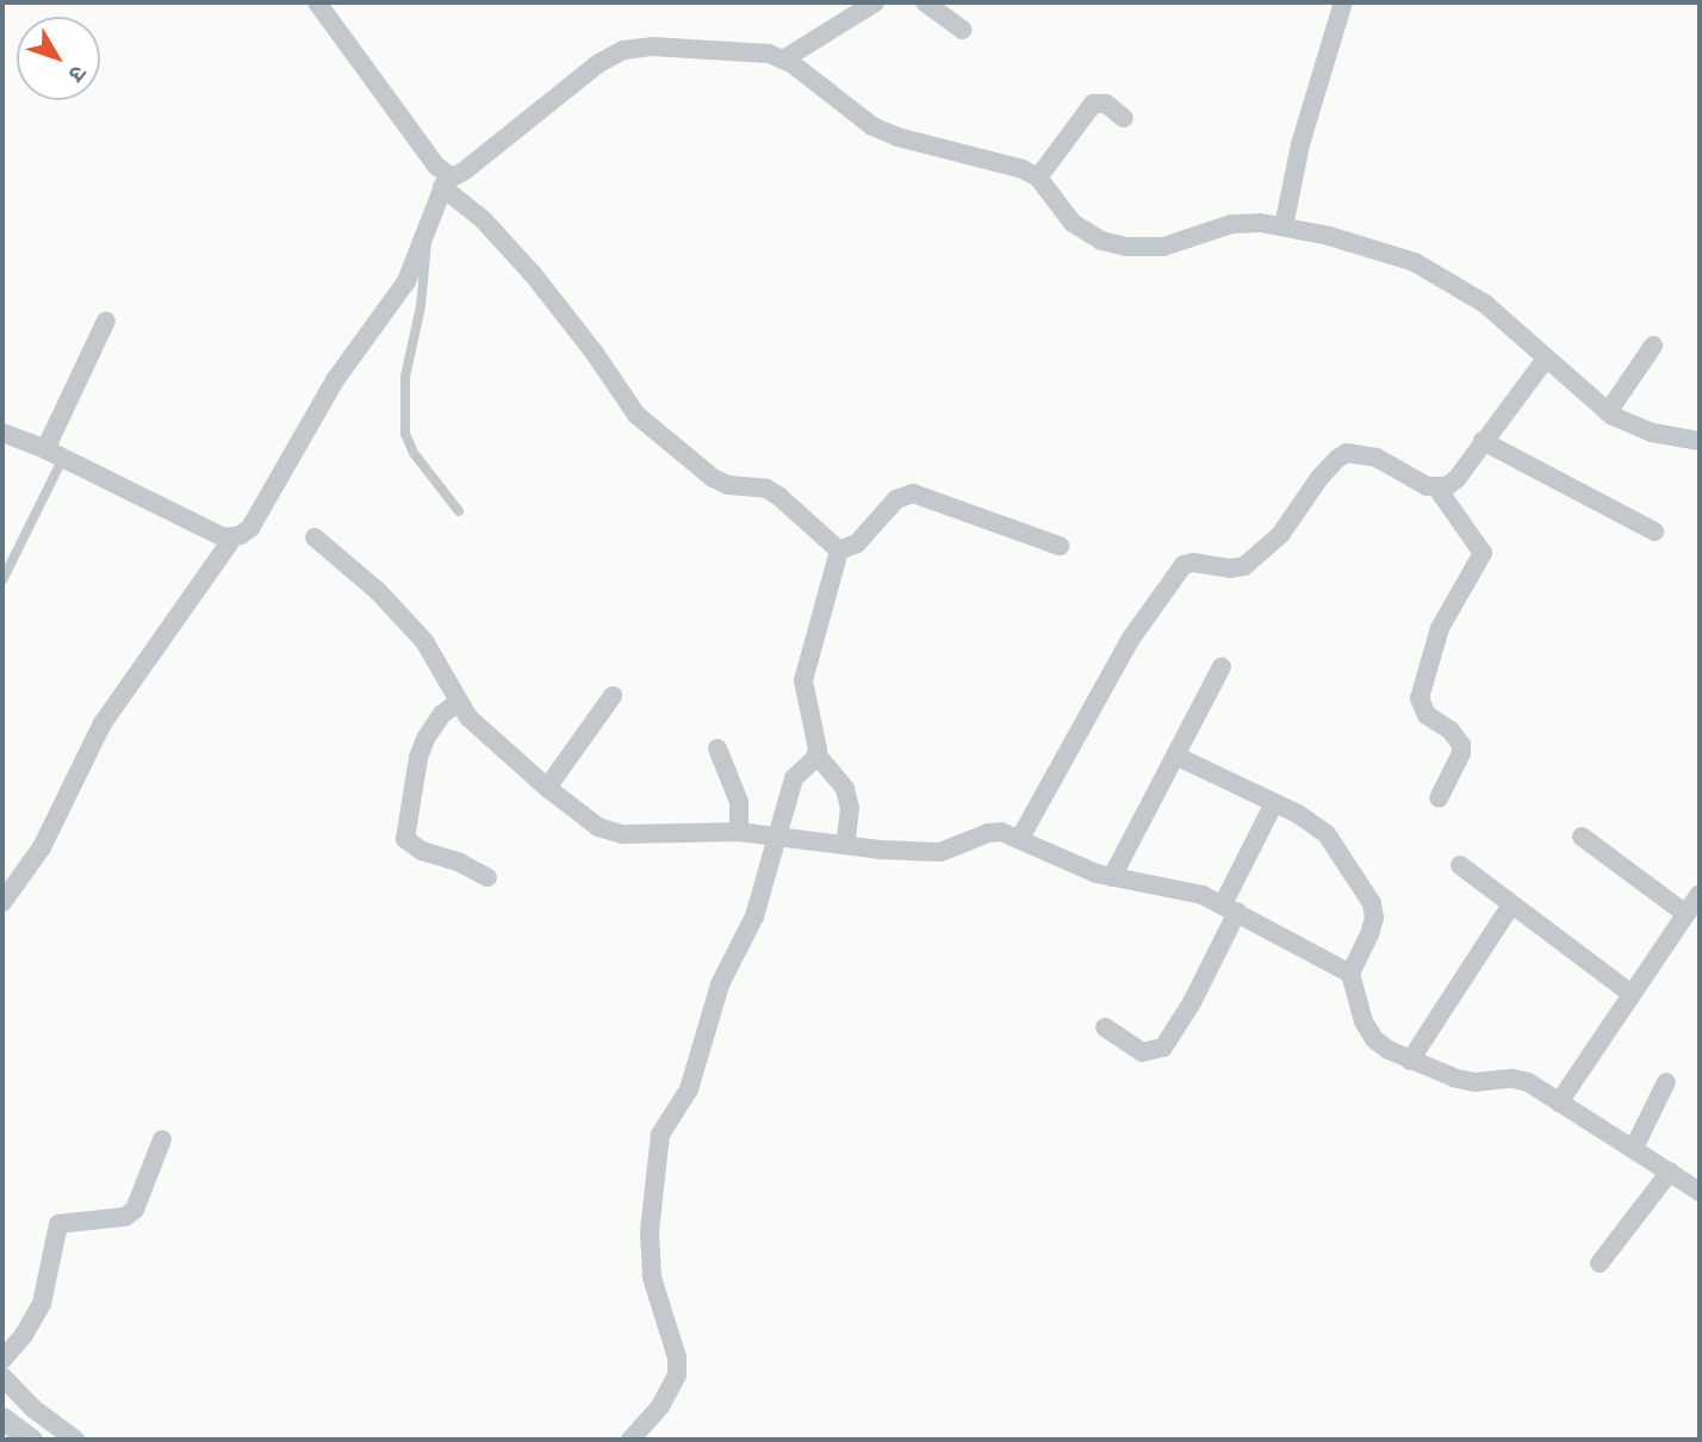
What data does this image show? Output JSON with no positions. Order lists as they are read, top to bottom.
{
  "north": "bottom right"
}
